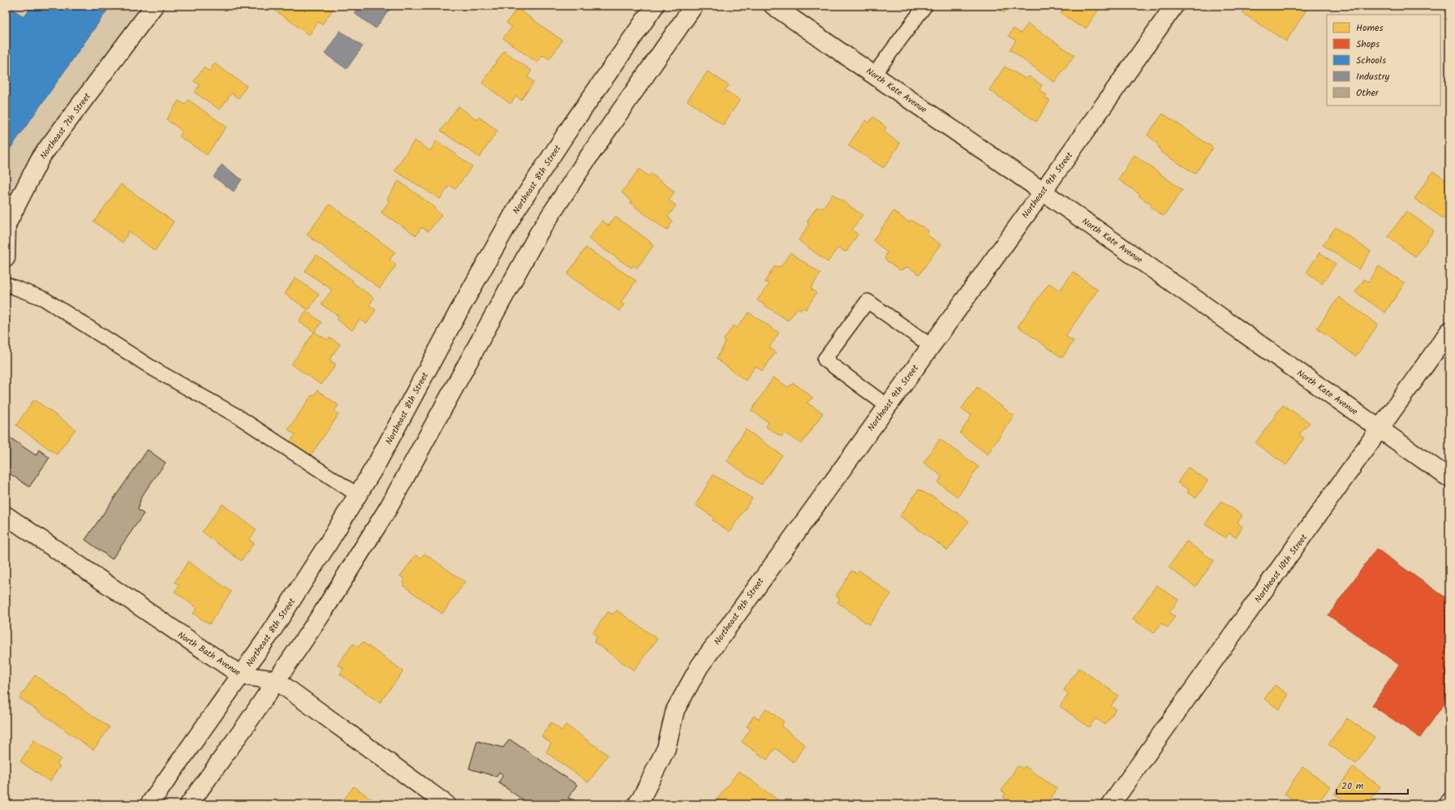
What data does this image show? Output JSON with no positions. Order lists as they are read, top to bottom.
{
  "streets": {
    "street": [
      "North Kate Avenue",
      "Northeast 7th Street",
      "Northeast 8th Street",
      "Northeast 9th Street",
      "Northeast 10th Street",
      "North Bath Avenue"
    ]
  },
  "crossings": [
    ["North Kate Avenue", "Northeast 9th Street"],
    ["North Kate Avenue", "Northeast 10th Street"],
    ["Northeast 8th Street", "North Bath Avenue"]
  ],
  "legend": [
    "Homes",
    "Shops",
    "Schools",
    "Industry",
    "Other"
  ],
  "scale_bar": "20 m"
}
